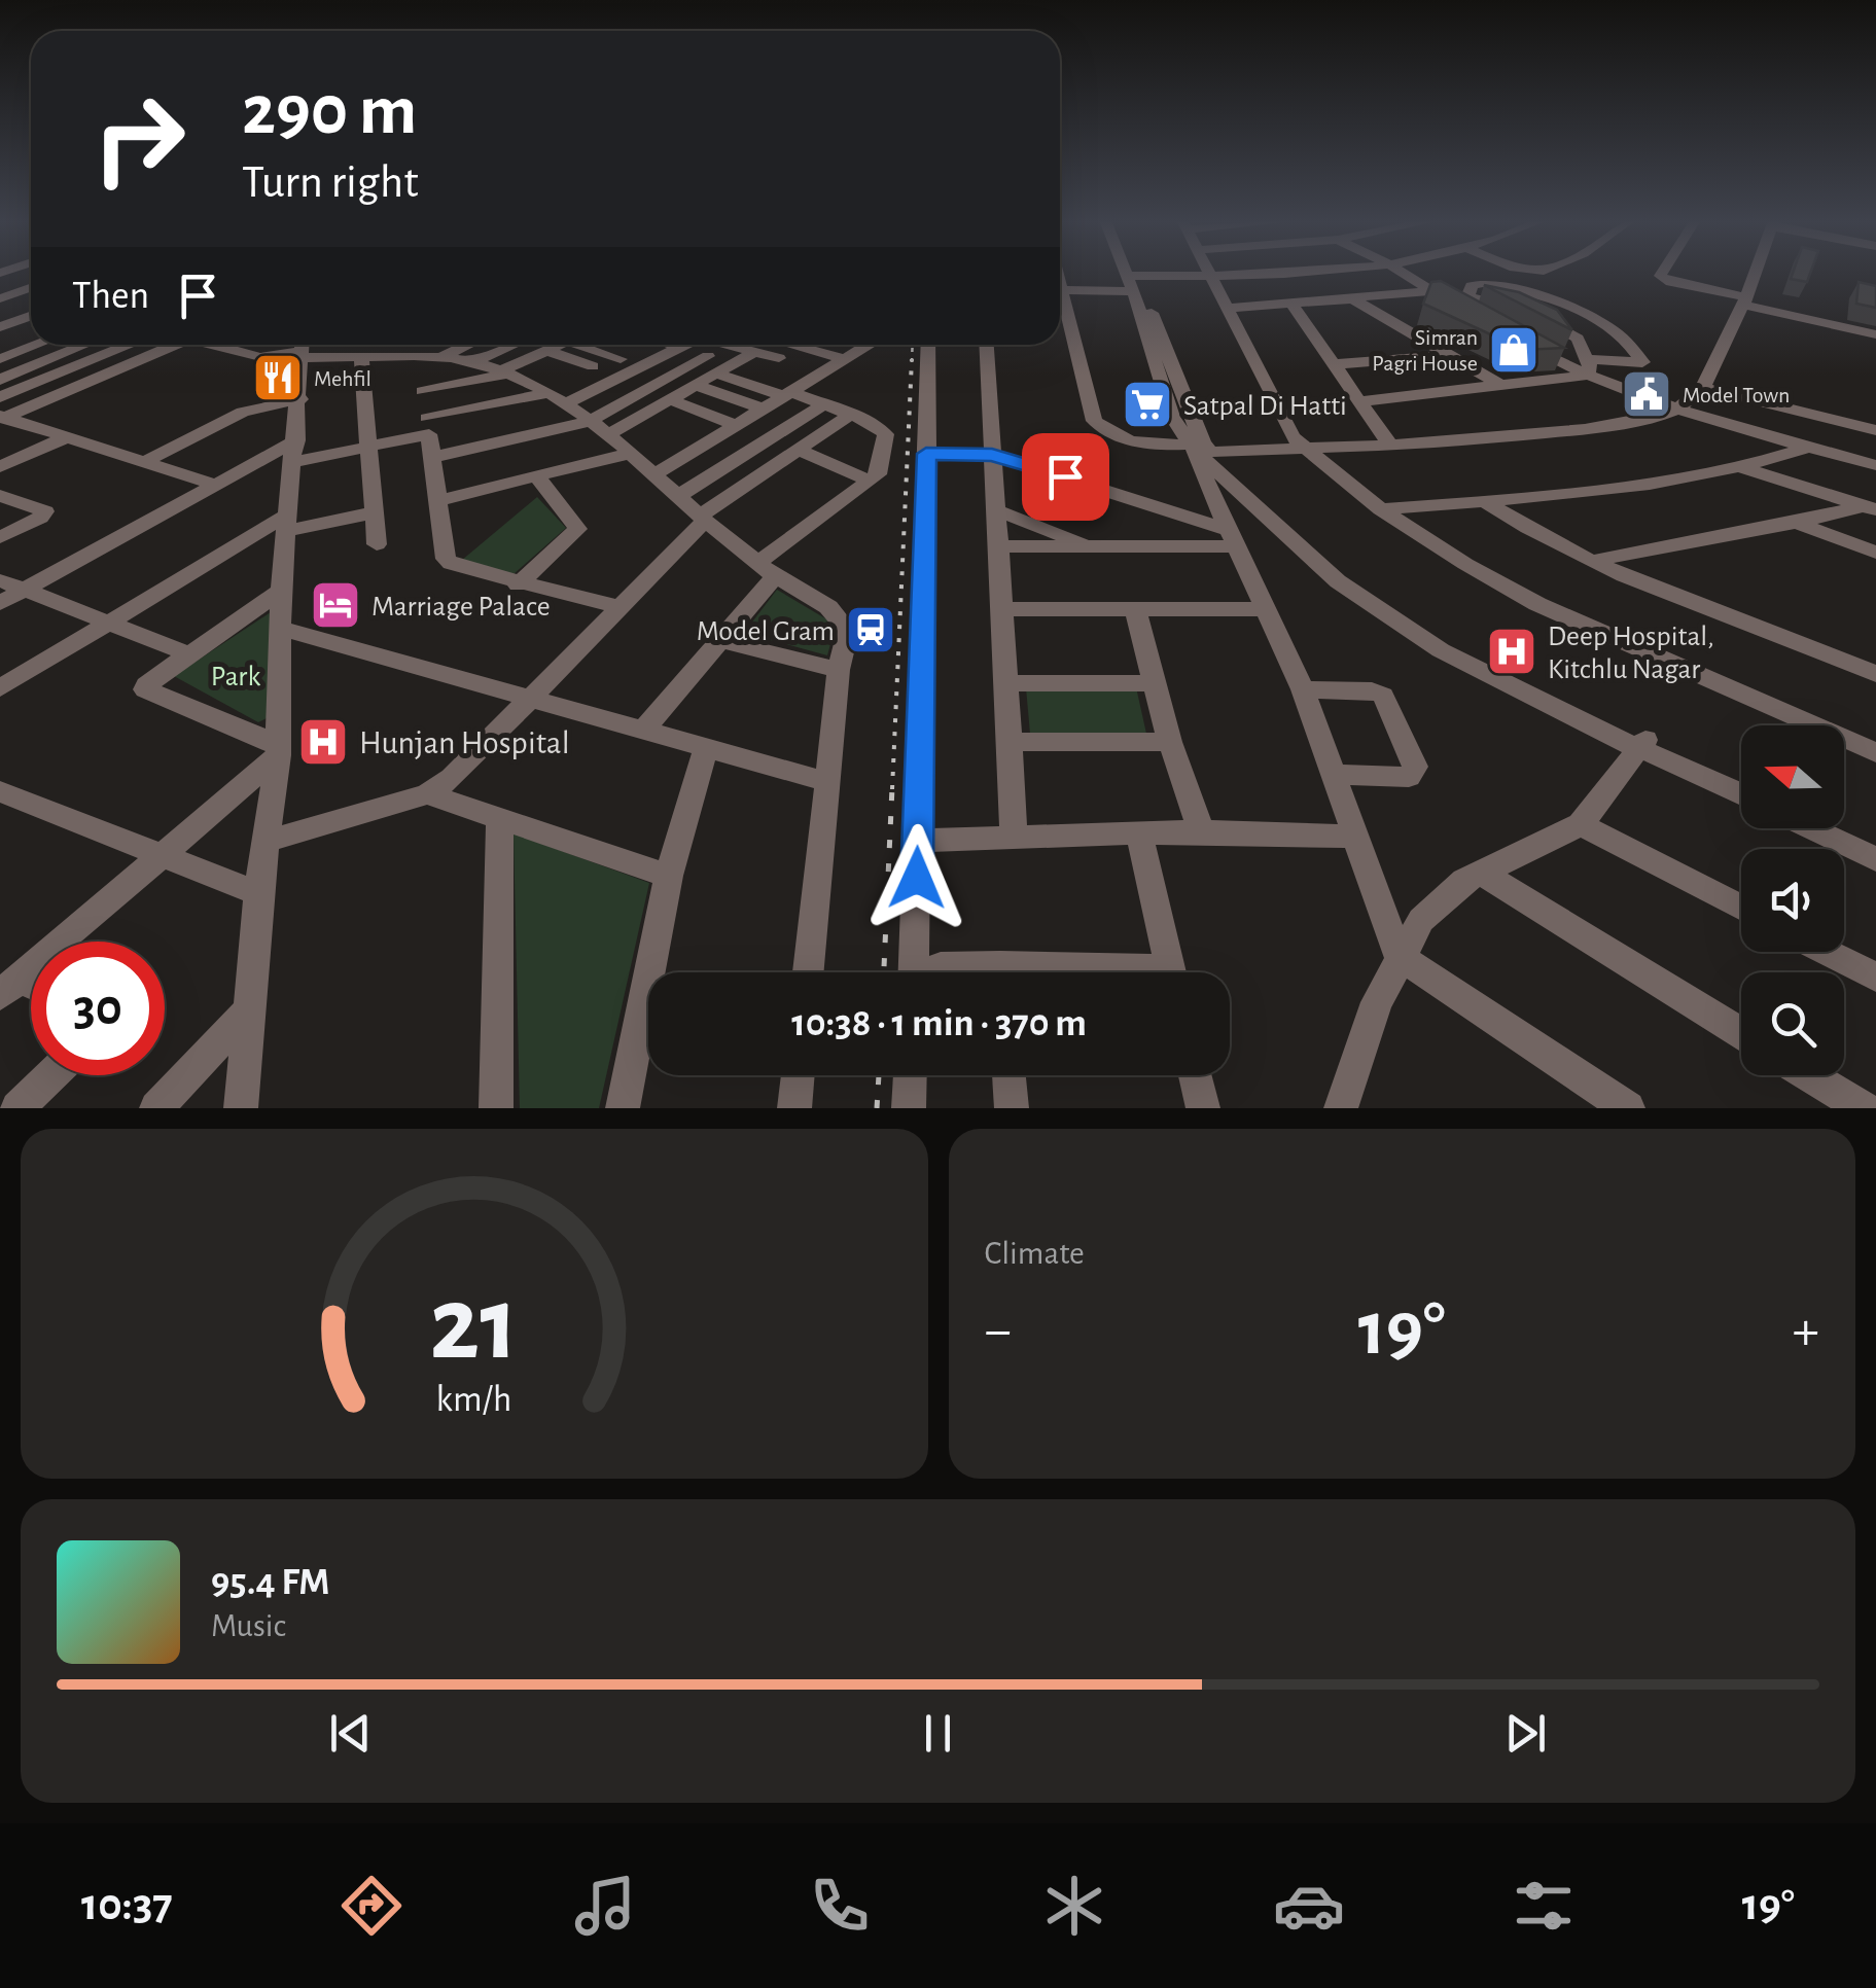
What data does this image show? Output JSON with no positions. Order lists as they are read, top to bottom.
{
  "parks": ["Park"],
  "places": {
    "shop": ["Simran Pagri House"],
    "restaurant": ["Mehfil"],
    "public building": ["Model Town"],
    "supermarket": ["Satpal Di Hatti"],
    "hotel": ["Marriage Palace"],
    "station": ["Model Gram"],
    "hospital": ["Deep Hospital, Kitchlu Nagar", "Hunjan Hospital"]
  },
  "north": "left",
  "page": {
    "turn": ["290 m", "Turn right"],
    "then": "Then",
    "limit": "30",
    "trip": "10:38 · 1 min · 370 m",
    "tile": "Climate",
    "heat": ["−", "19°", "+"],
    "song": ["95.4 FM", "Music"],
    "tabs": ["10:37", "19°"],
    "gauge": ["21", "km/h"]
  }
}
